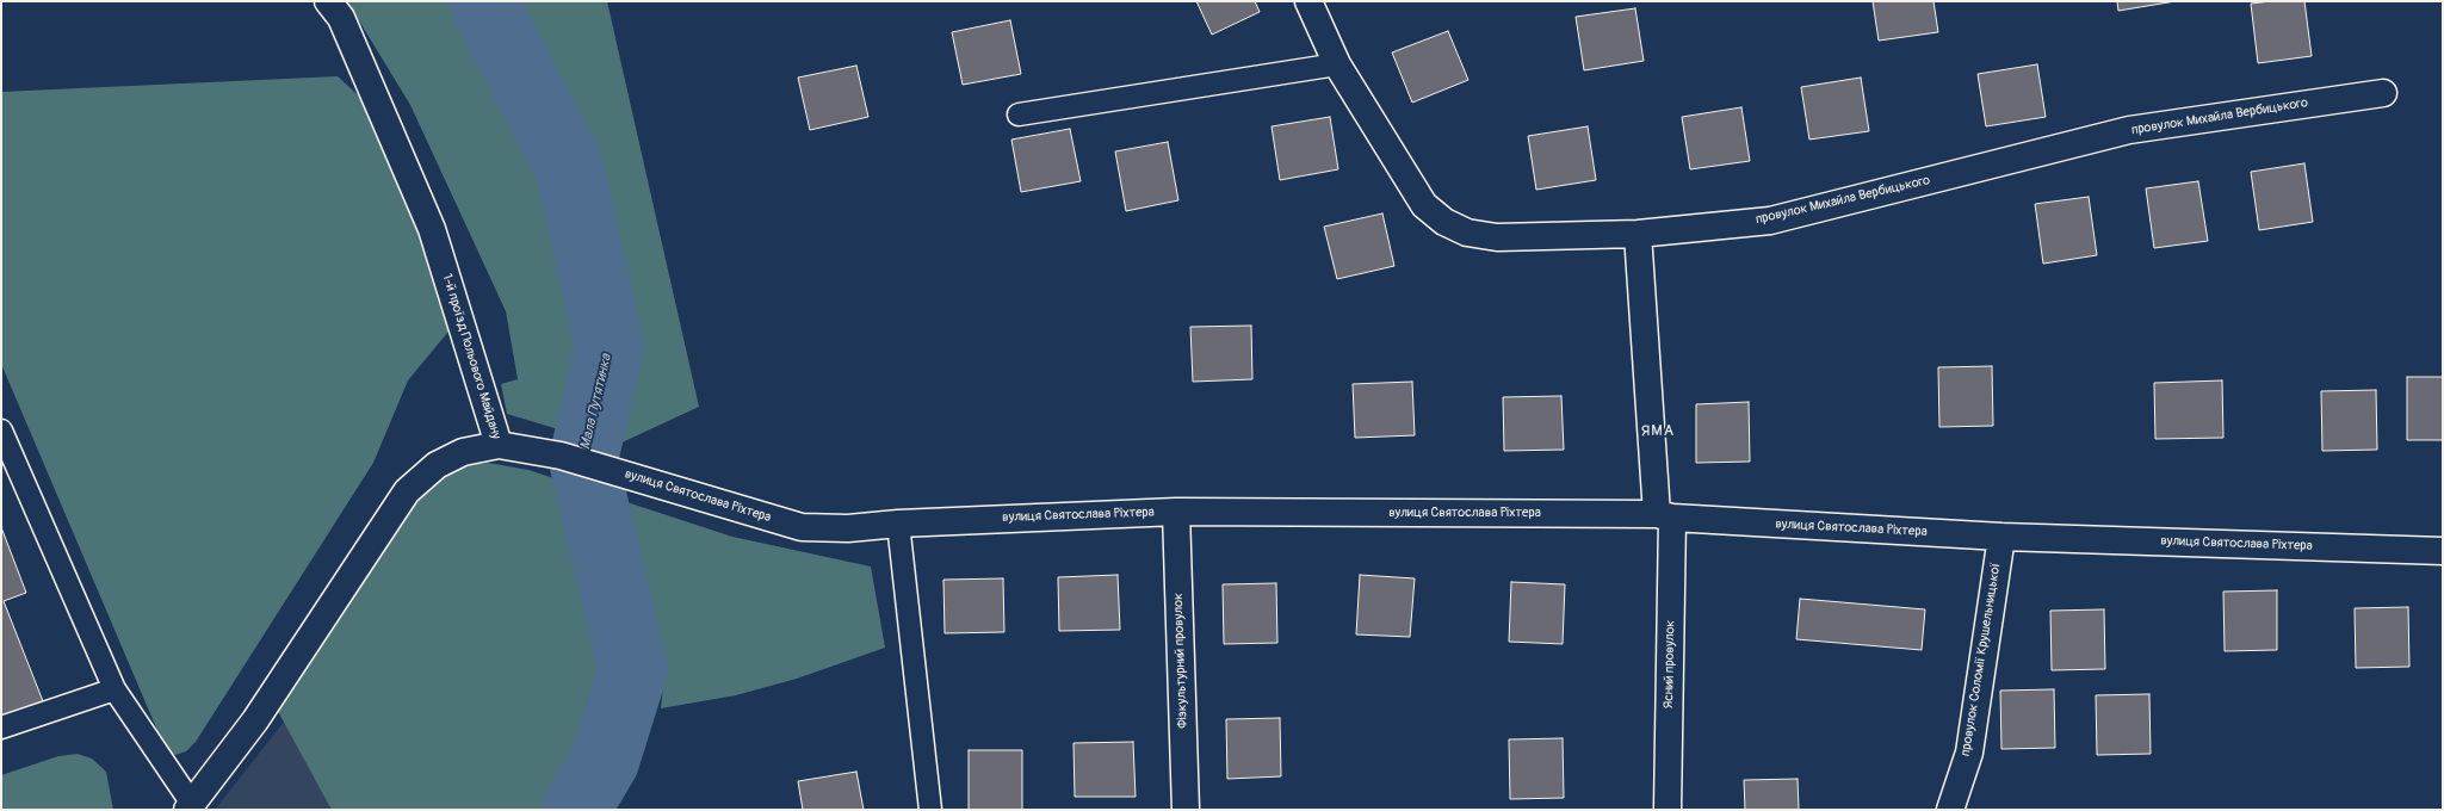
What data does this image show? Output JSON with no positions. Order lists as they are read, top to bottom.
{
  "streets": {
    "street": [
      "провулок Михайла Вербицького",
      "1-й проїзд Польового Майдану",
      "вулиця Святослава Ріхтера",
      "провулок Соломії Крушельницької",
      "Фізкультурний провулок",
      "Ясний провулок"
    ]
  },
  "crossings": [
    ["провулок Михайла Вербицького", "Ясний провулок"],
    ["1-й проїзд Польового Майдану", "вулиця Святослава Ріхтера"],
    ["вулиця Святослава Ріхтера", "провулок Соломії Крушельницької"],
    ["вулиця Святослава Ріхтера", "Фізкультурний провулок"],
    ["вулиця Святослава Ріхтера", "Ясний провулок"]
  ],
  "districts": ["ЯМА"],
  "water": ["Мала Путятинка"]
}
